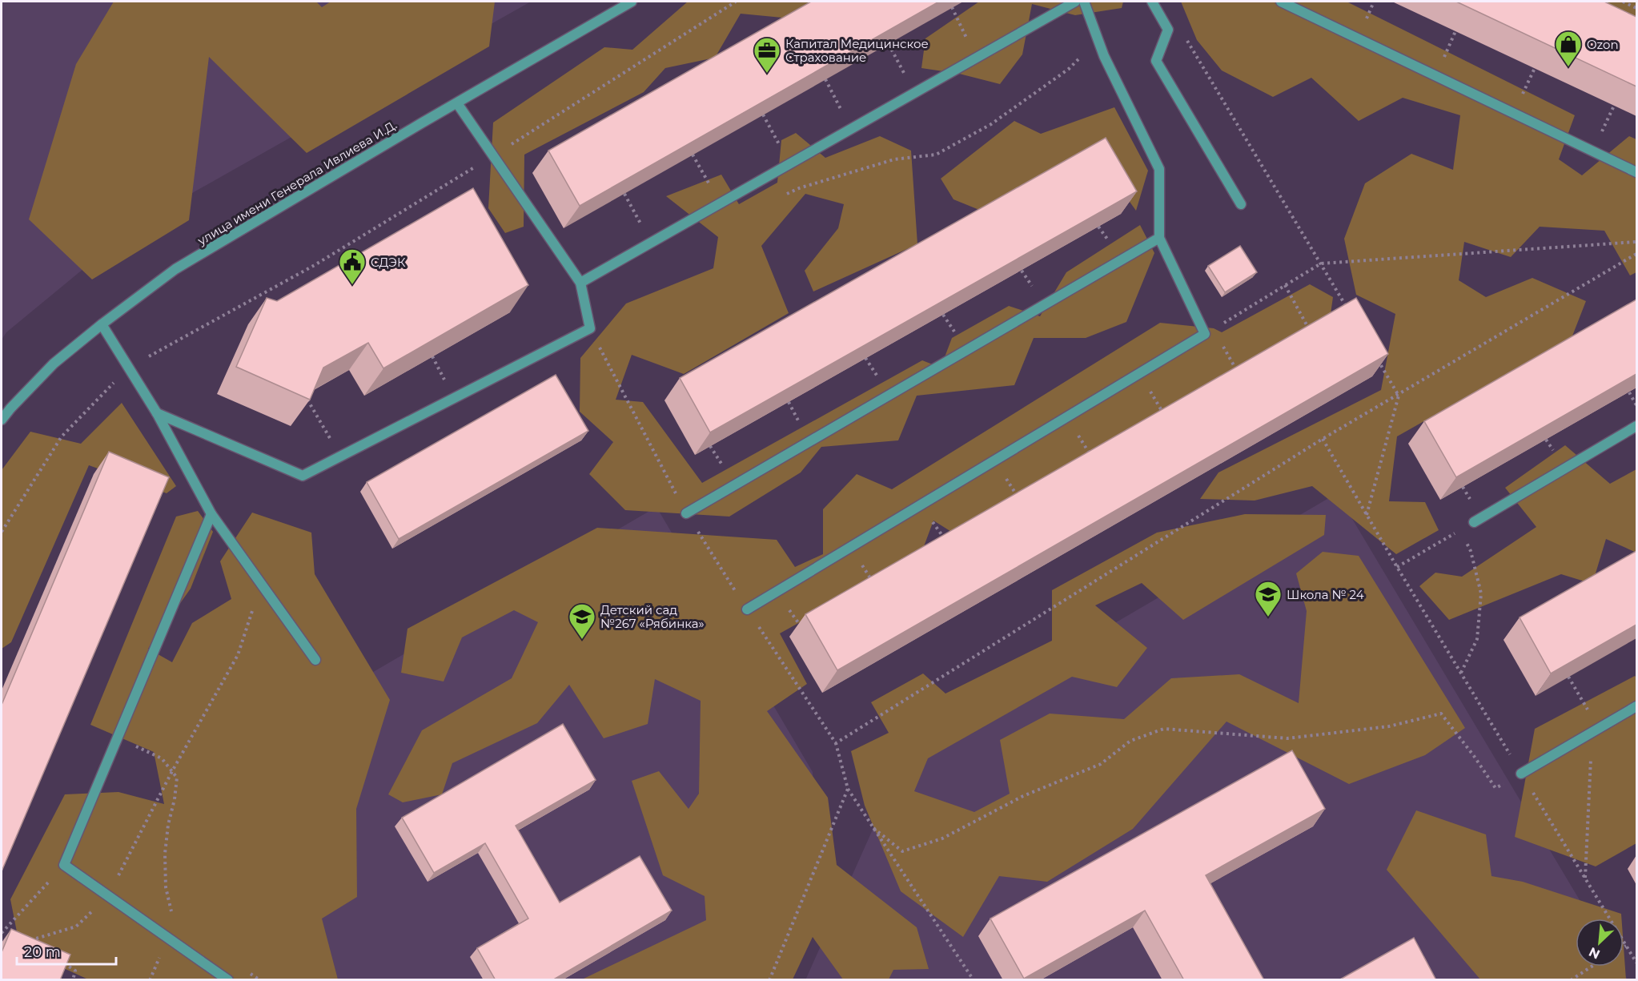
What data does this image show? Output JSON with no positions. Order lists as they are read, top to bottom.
{
  "streets": {
    "street": ["улица имени Генерала Ивлиева И.Д."]
  },
  "places": {
    "shop": ["Ozon"],
    "office": ["Капитал Медицинское Страхование"],
    "public building": ["СДЭК"],
    "school or university": ["Школа № 24", "Детский сад №267 «Рябинка»"]
  },
  "scale_bar": "20 m",
  "north": "bottom left"
}
